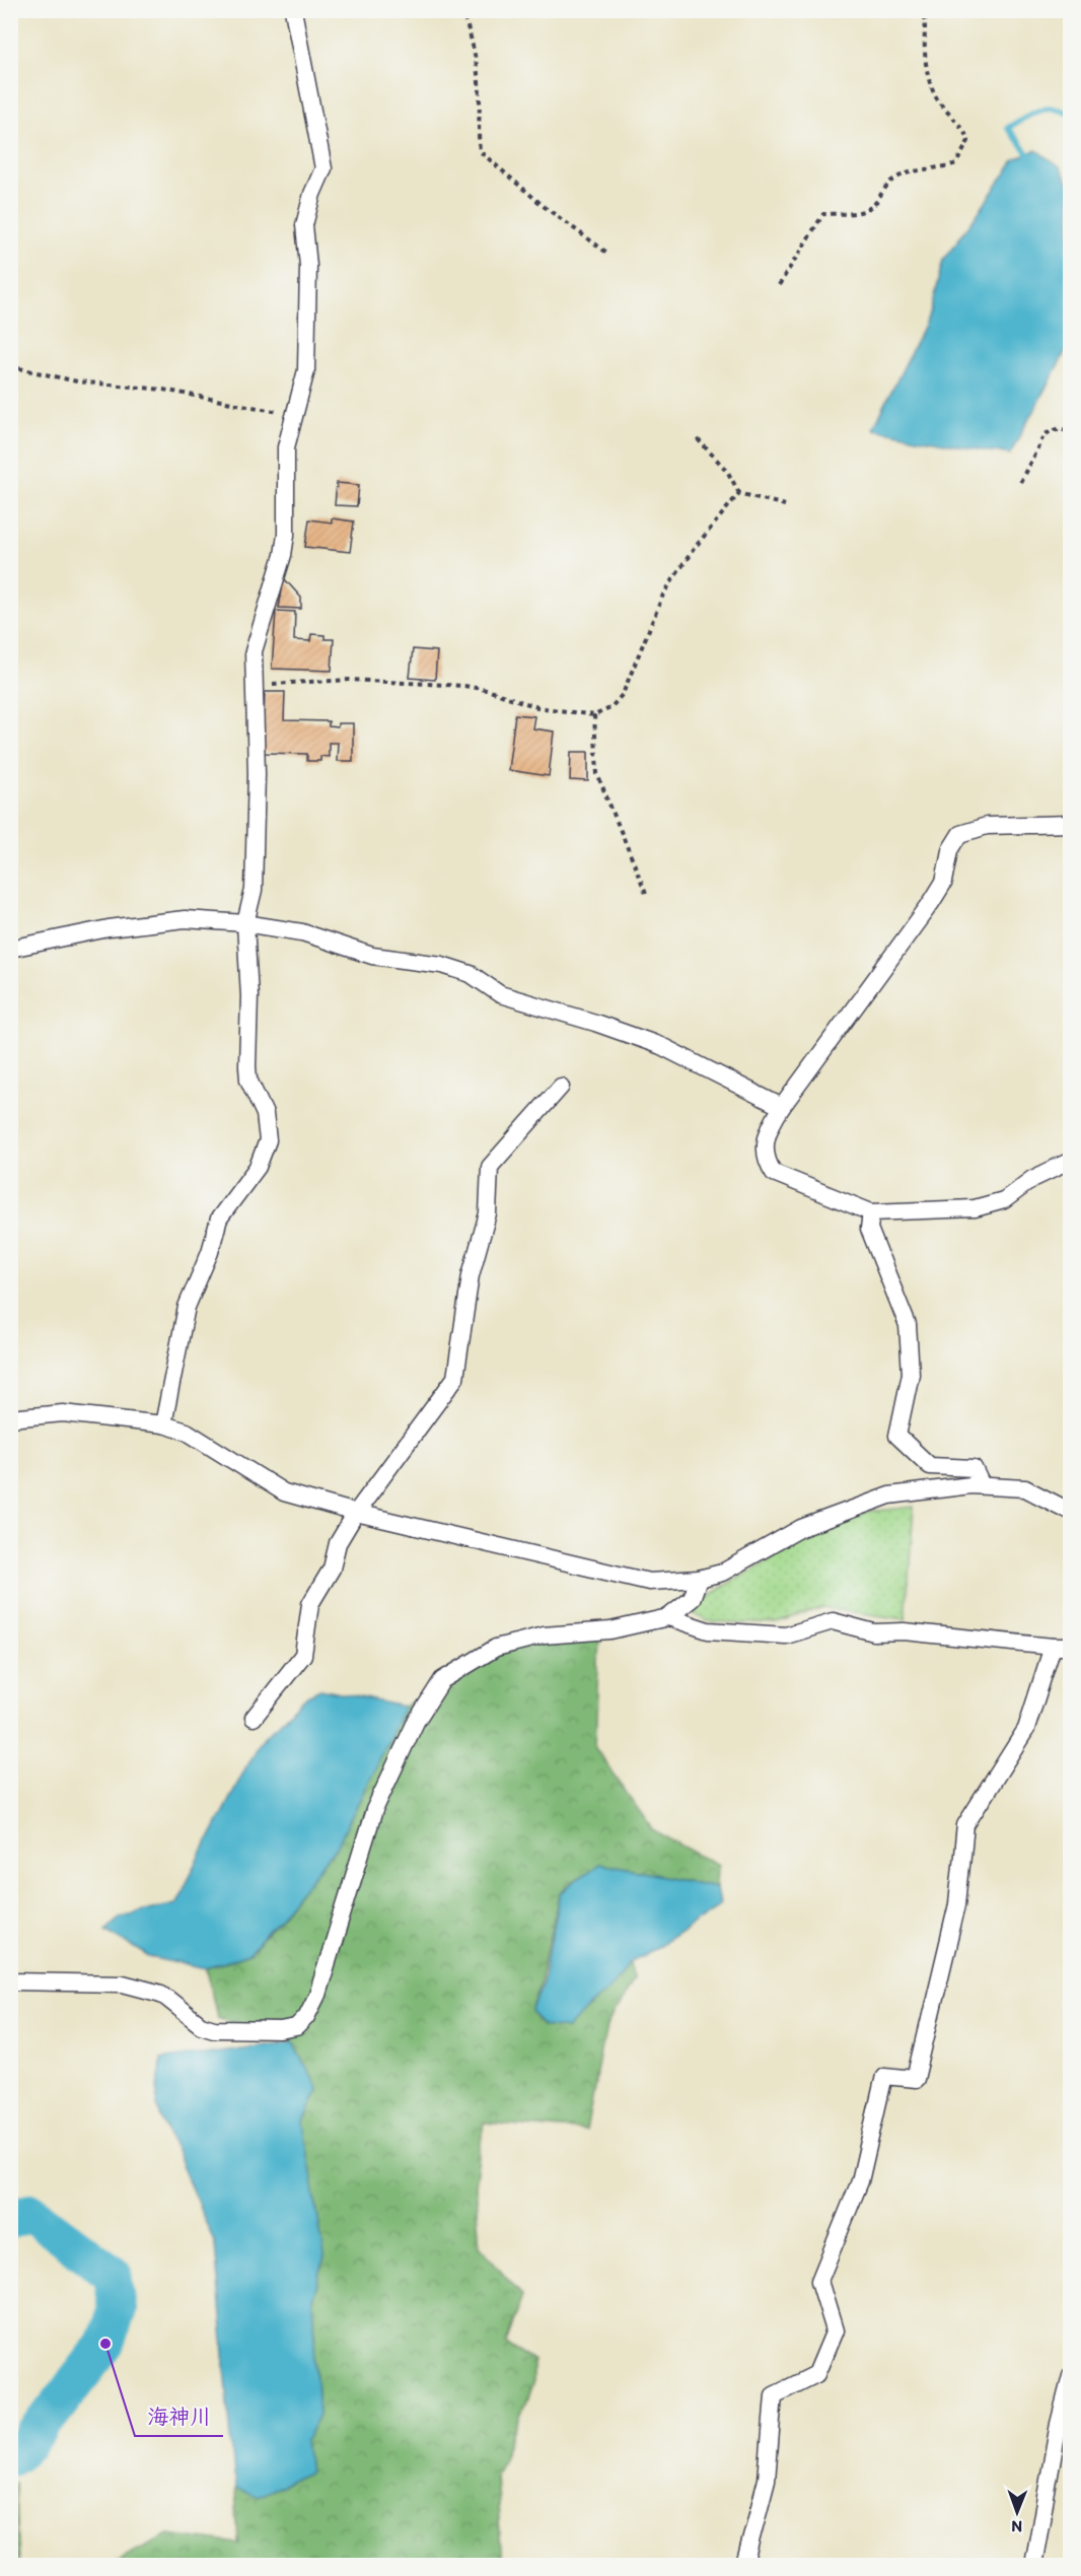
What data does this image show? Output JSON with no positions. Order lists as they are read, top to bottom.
{
  "places": ["海神川"],
  "north": "bottom"
}
